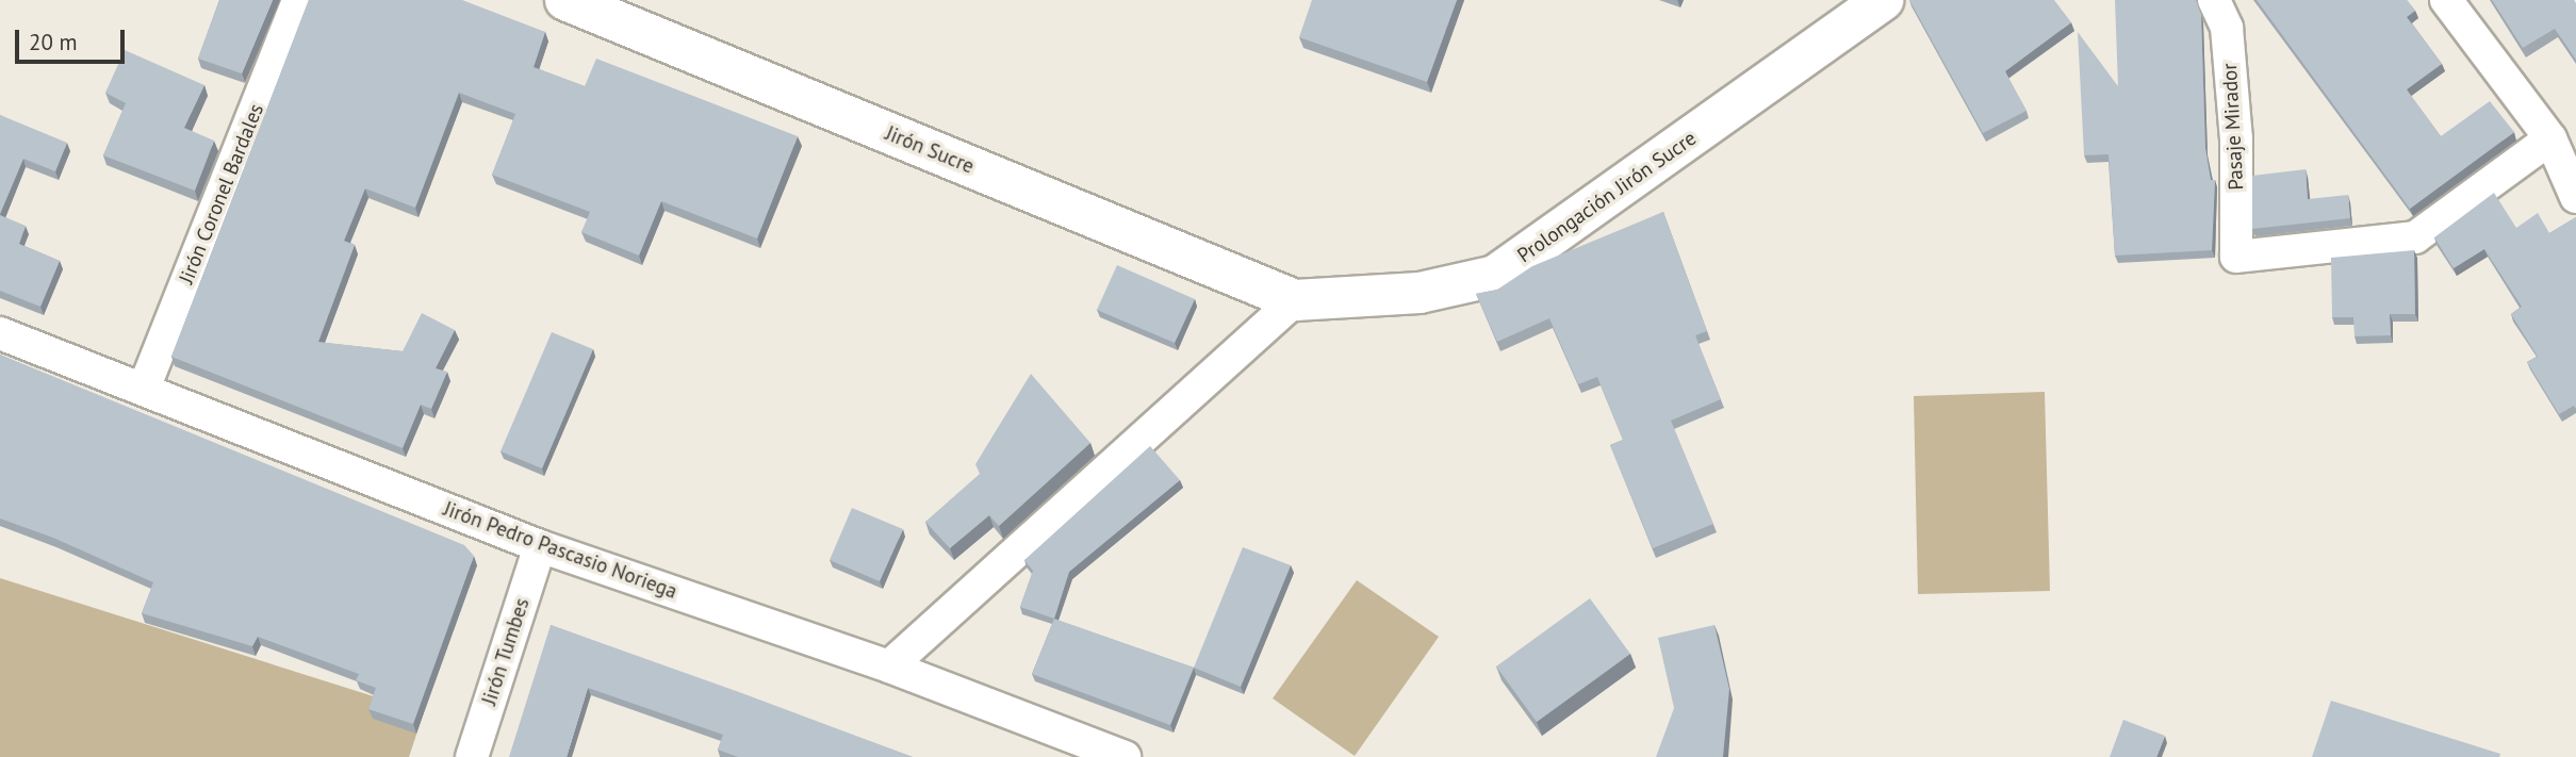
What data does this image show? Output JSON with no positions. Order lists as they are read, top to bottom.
{
  "streets": {
    "street": [
      "Pasaje Mirador",
      "Jirón Sucre",
      "Jirón Coronel Bardales",
      "Prolongación Jirón Sucre",
      "Jirón Pedro Pascasio Noriega",
      "Jirón Tumbes"
    ]
  },
  "crossings": [
    ["Jirón Sucre", "Prolongación Jirón Sucre"],
    ["Jirón Coronel Bardales", "Jirón Pedro Pascasio Noriega"],
    ["Jirón Pedro Pascasio Noriega", "Jirón Tumbes"]
  ],
  "scale_bar": "20 m"
}
